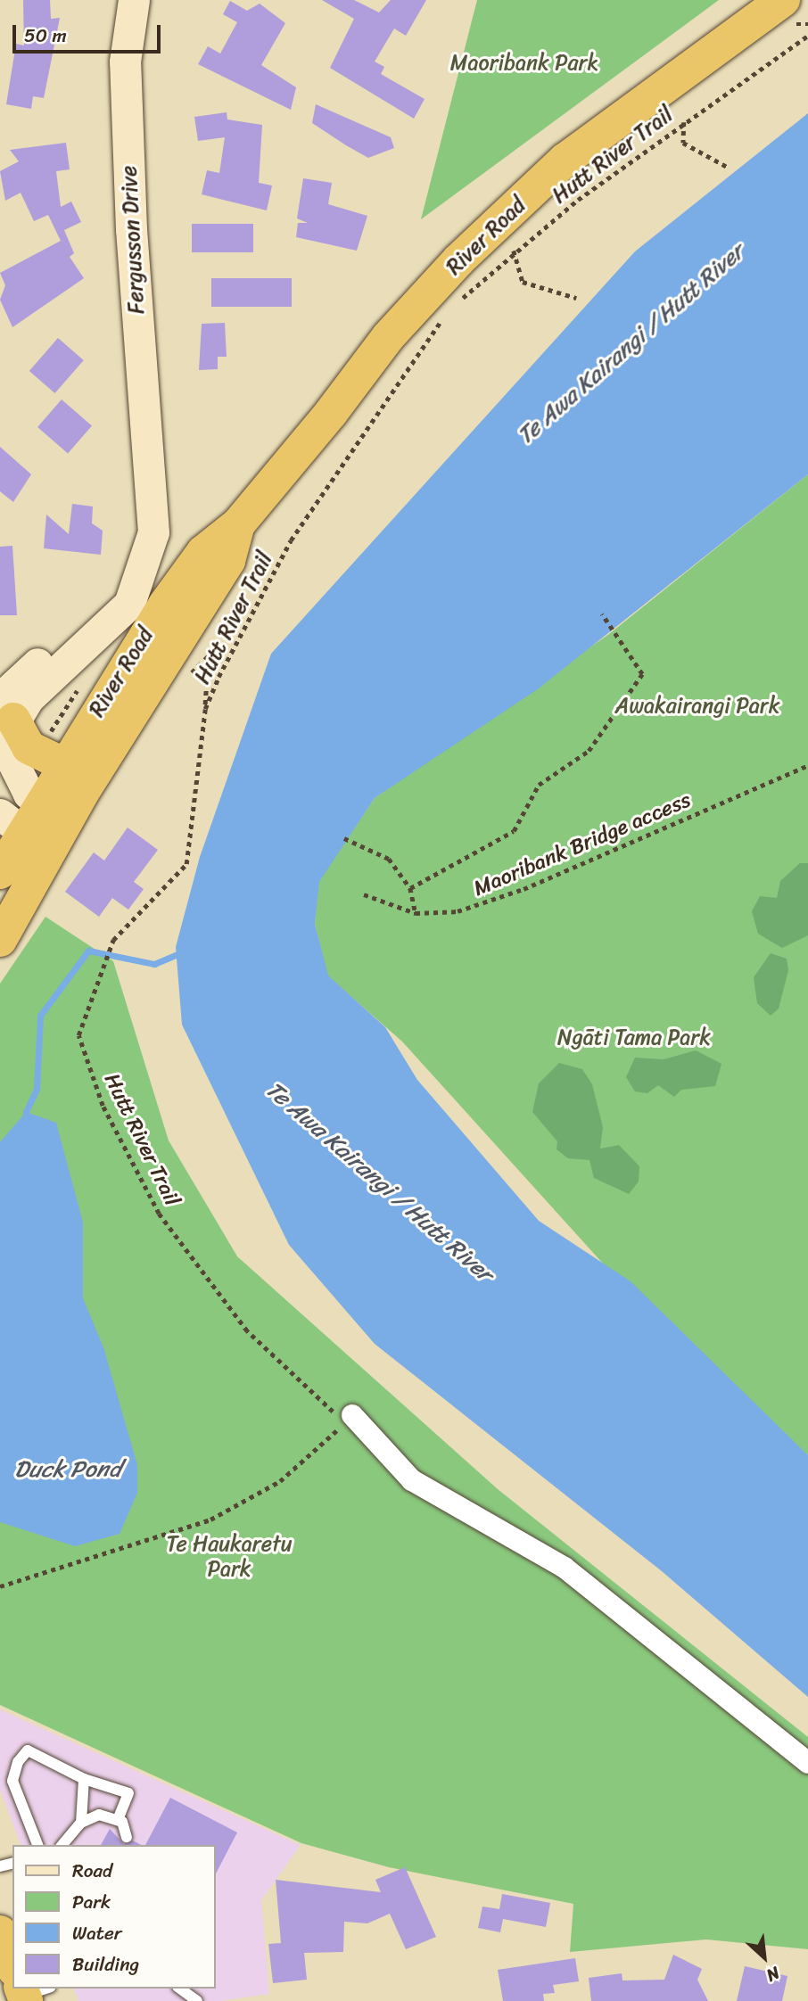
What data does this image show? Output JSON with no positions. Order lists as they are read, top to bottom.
{
  "streets": {
    "highway": ["River Road"],
    "main road": ["Fergusson Drive"],
    "path": ["Hutt River Trail", "Maoribank Bridge access"]
  },
  "water": ["Te Awa Kairangi / Hutt River", "Duck Pond"],
  "parks": [
    "Maoribank Park",
    "Awakairangi Park",
    "Ngāti Tama Park",
    "Te Haukaretu Park"
  ],
  "legend": [
    "Road",
    "Park",
    "Water",
    "Building"
  ],
  "scale_bar": "50 m",
  "north": "bottom right"
}
